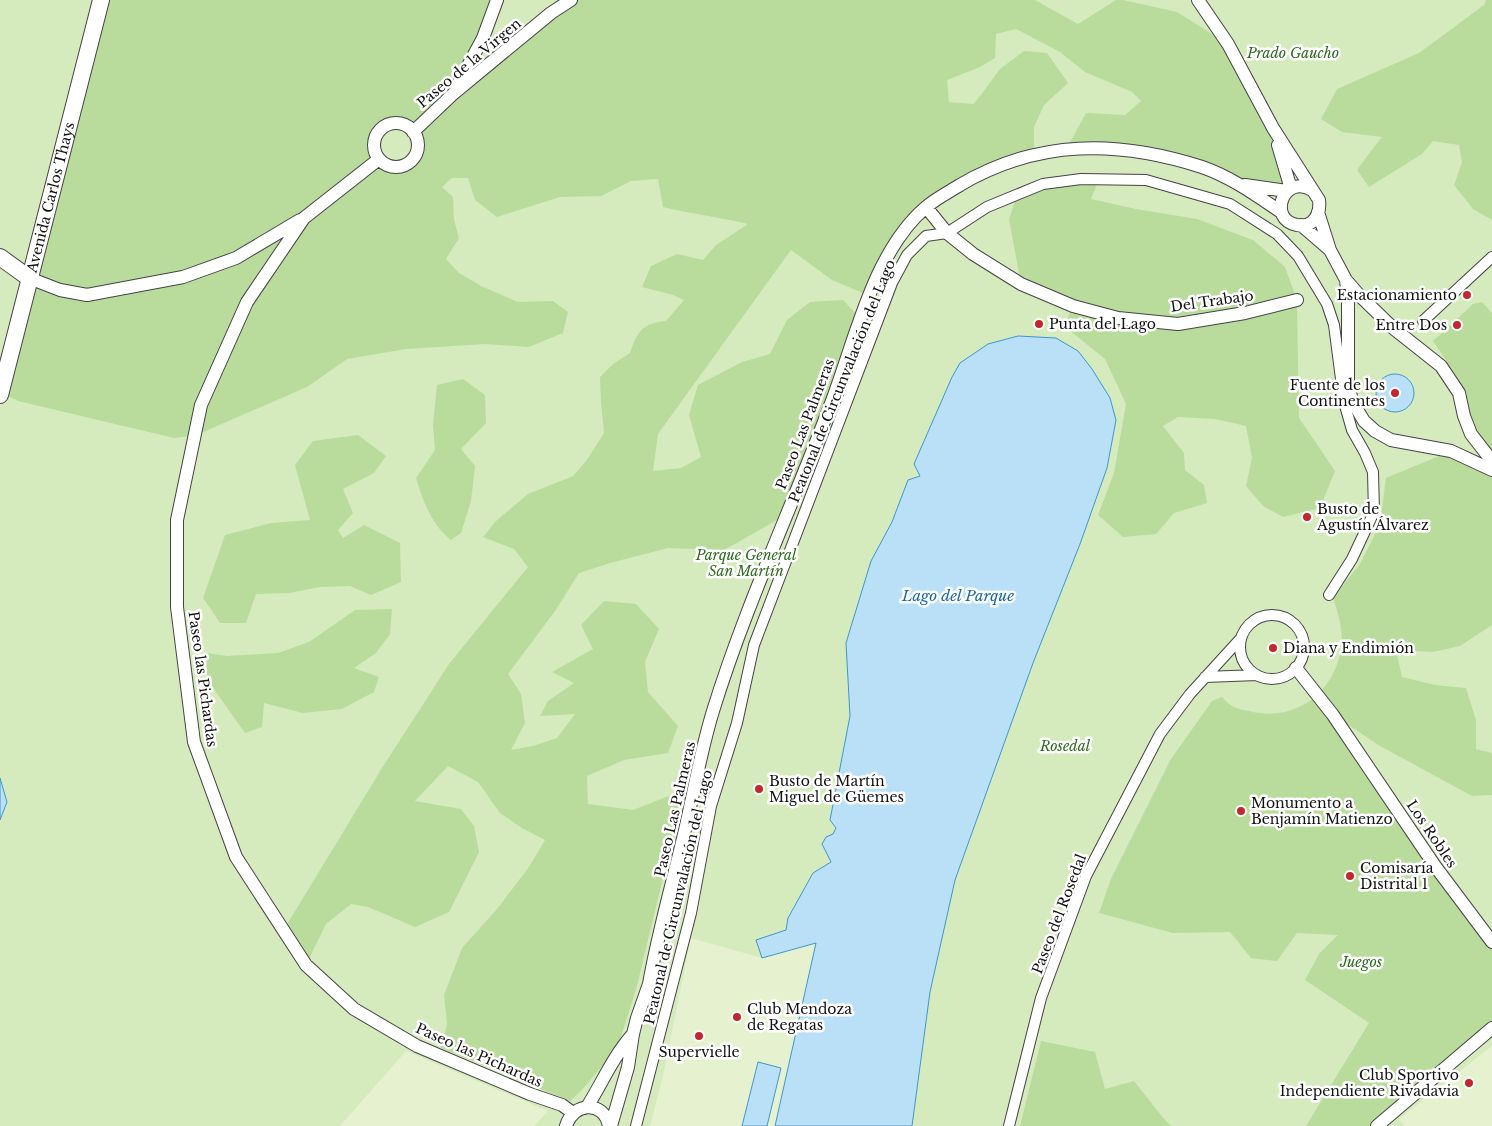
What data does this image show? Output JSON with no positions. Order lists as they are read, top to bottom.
{
  "streets": {
    "street": [
      "Paseo de la Virgen",
      "Avenida Carlos Thays",
      "Del Trabajo",
      "Peatonal de Circunvalación del Lago",
      "Paseo Las Palmeras",
      "Paseo las Pichardas",
      "Los Robles",
      "Paseo del Rosedal"
    ]
  },
  "crossings": [
    ["Paseo de la Virgen", "Paseo las Pichardas"],
    ["Del Trabajo", "Peatonal de Circunvalación del Lago"],
    ["Del Trabajo", "Paseo Las Palmeras"],
    ["Los Robles", "Paseo del Rosedal"]
  ],
  "water": ["Lago del Parque"],
  "parks": [
    "Prado Gaucho",
    "Parque General San Martín",
    "Rosedal",
    "Juegos"
  ],
  "places": [
    "Estacionamiento",
    "Punta del Lago",
    "Entre Dos",
    "Fuente de los Continentes",
    "Busto de Agustín Álvarez",
    "Diana y Endimión",
    "Busto de Martín Miguel de Güemes",
    "Monumento a Benjamín Matienzo",
    "Comisaría Distrital 1",
    "Club Mendoza de Regatas",
    "Supervielle",
    "Club Sportivo Independiente Rivadavia"
  ]
}
